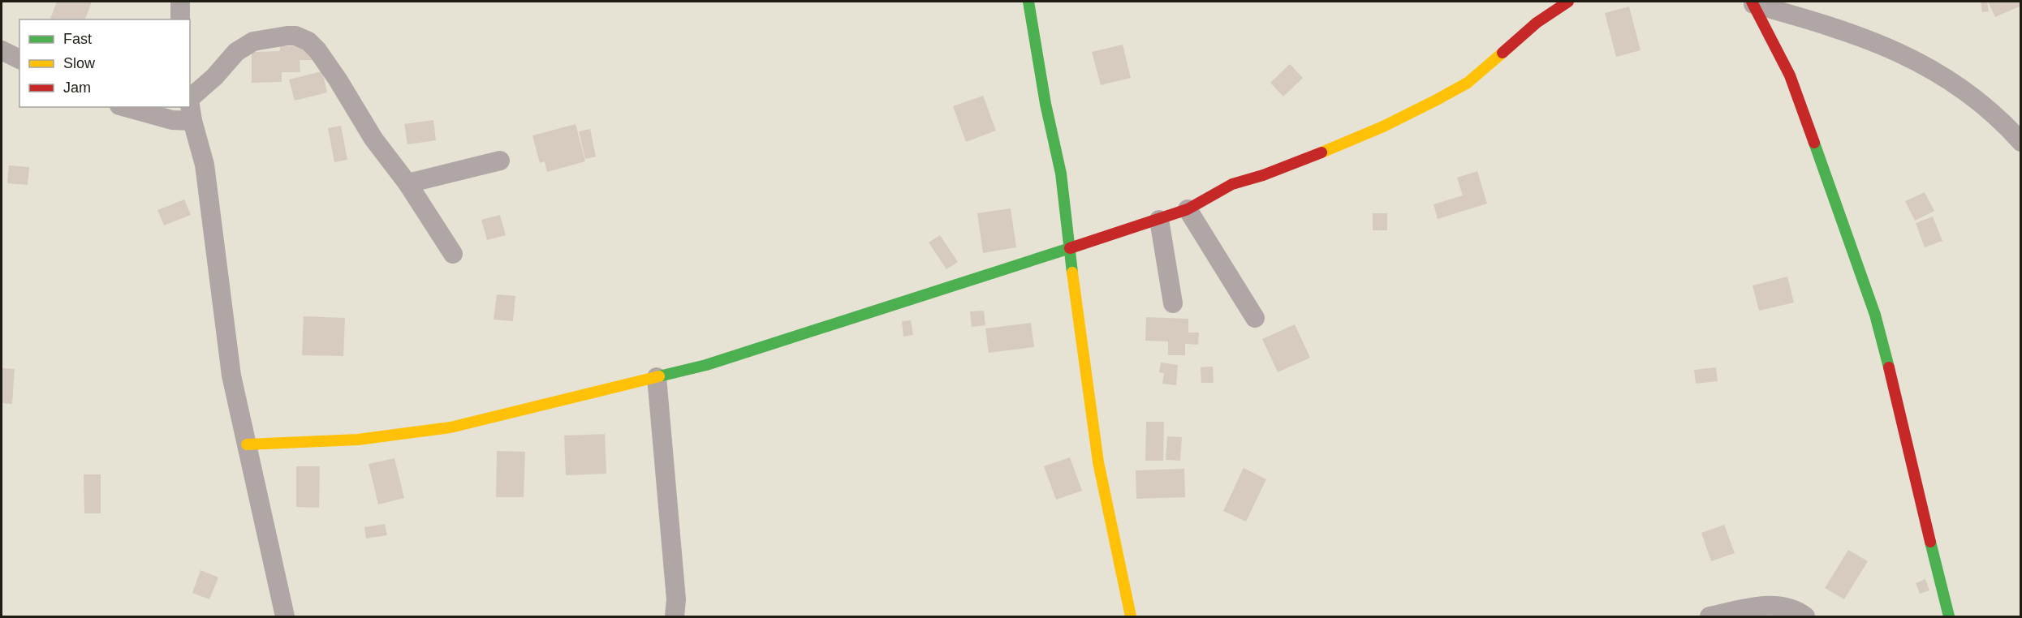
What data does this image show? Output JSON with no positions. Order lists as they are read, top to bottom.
{
  "legend": ["Fast", "Slow", "Jam"]
}
